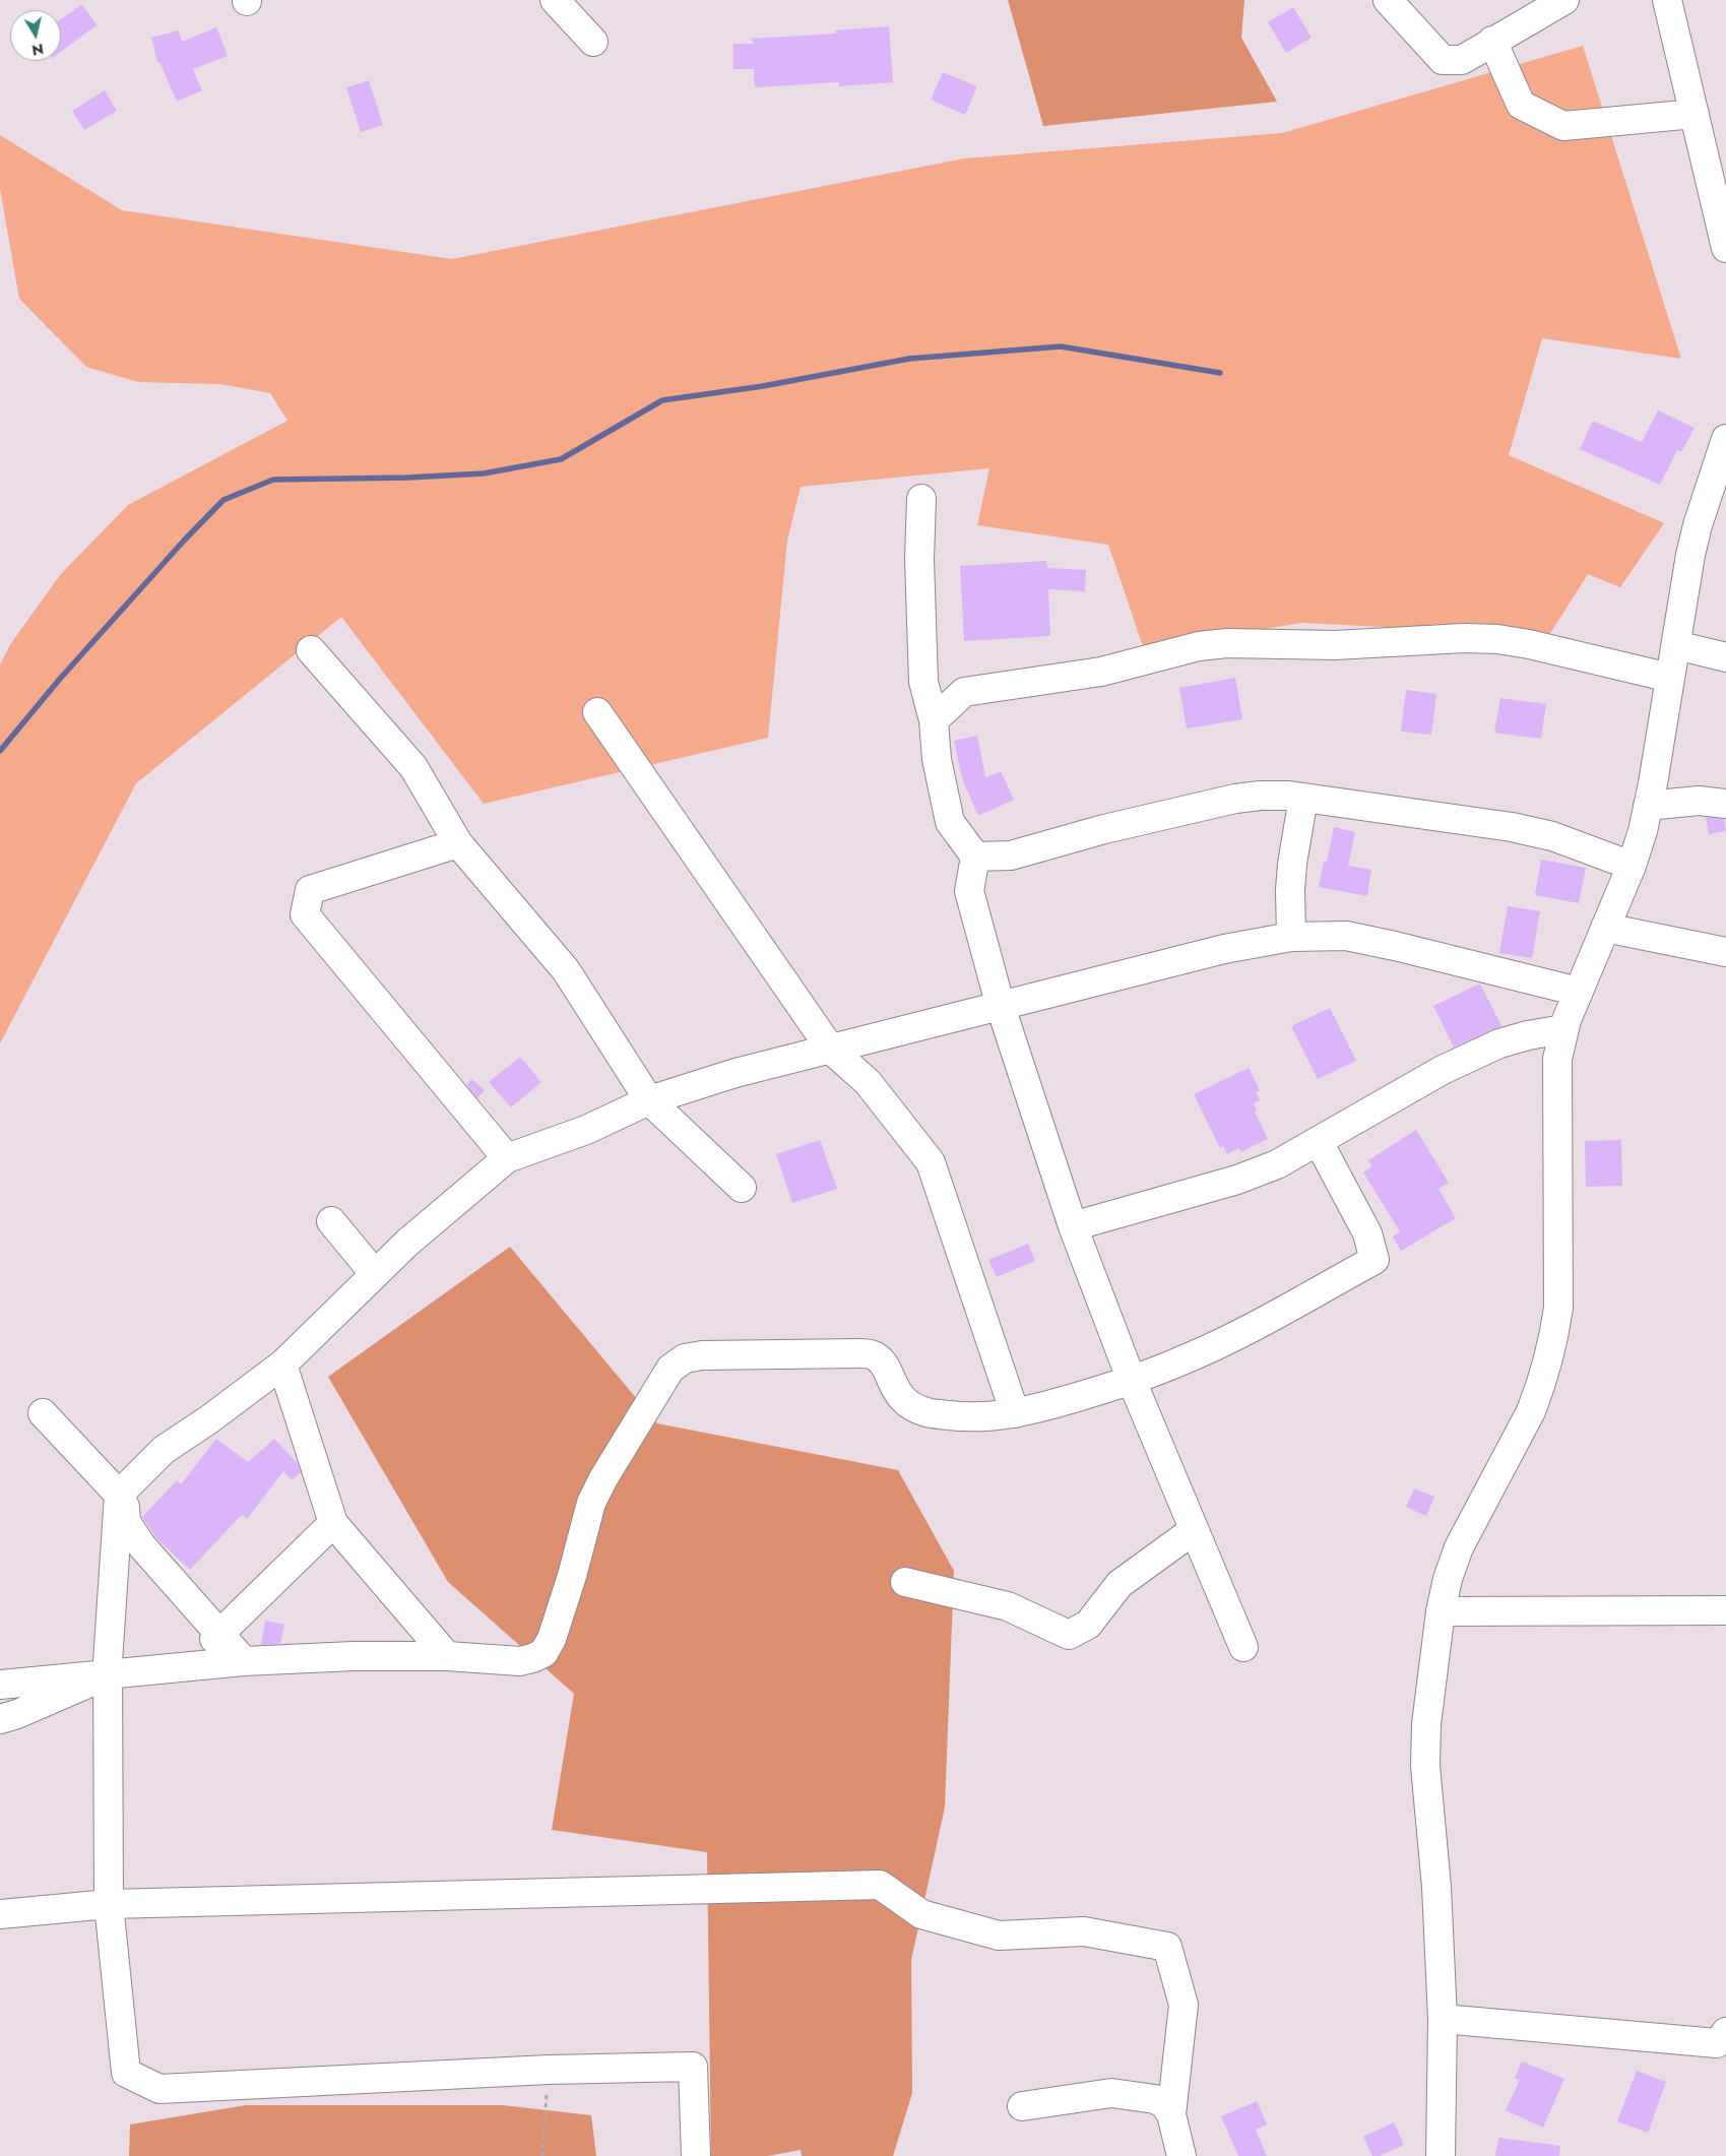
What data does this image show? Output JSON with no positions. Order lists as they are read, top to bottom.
{
  "north": "bottom"
}
